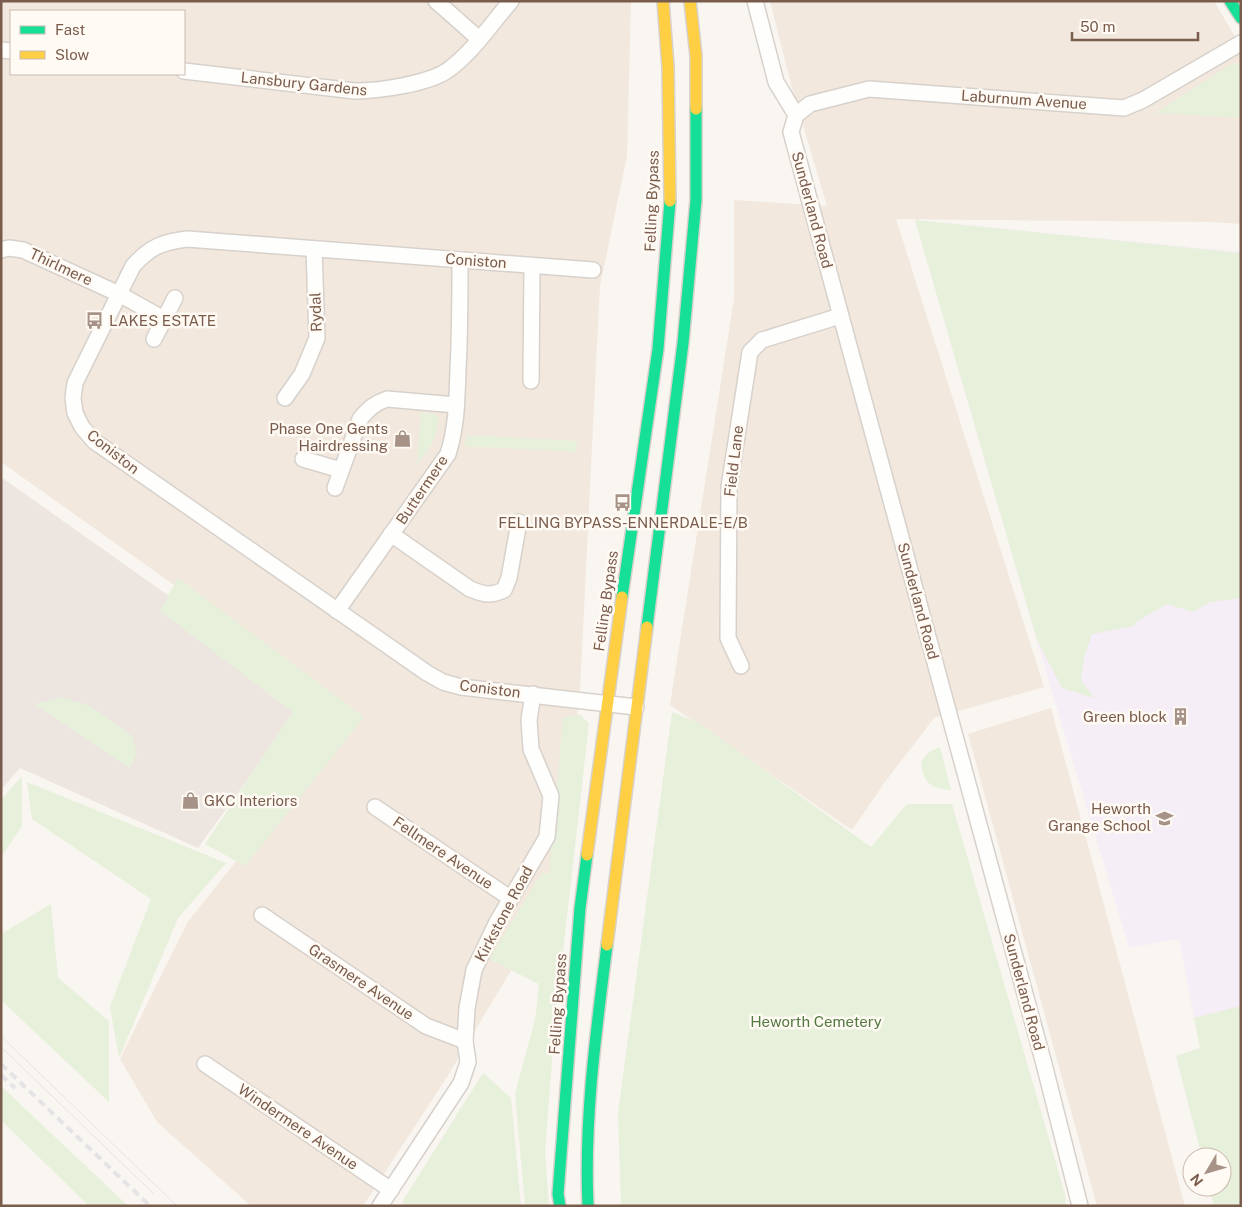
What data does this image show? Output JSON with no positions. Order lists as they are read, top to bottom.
{
  "streets": {
    "main road": ["Felling Bypass"],
    "street": [
      "Lansbury Gardens",
      "Laburnum Avenue",
      "Sunderland Road",
      "Coniston",
      "Thirlmere",
      "Rydal",
      "Field Lane",
      "Buttermere",
      "Fellmere Avenue",
      "Kirkstone Road",
      "Grasmere Avenue",
      "Windermere Avenue"
    ]
  },
  "crossings": [
    ["Laburnum Avenue", "Sunderland Road"],
    ["Felling Bypass", "Coniston"],
    ["Sunderland Road", "Field Lane"],
    ["Coniston", "Thirlmere"],
    ["Coniston", "Rydal"],
    ["Coniston", "Buttermere"],
    ["Coniston", "Kirkstone Road"],
    ["Fellmere Avenue", "Kirkstone Road"],
    ["Kirkstone Road", "Grasmere Avenue"],
    ["Kirkstone Road", "Windermere Avenue"]
  ],
  "parks": ["Heworth Cemetery"],
  "places": {
    "bus stop": ["LAKES ESTATE", "FELLING BYPASS-ENNERDALE-E/B"],
    "shop": ["Phase One Gents Hairdressing", "GKC Interiors"],
    "building": ["Green block"],
    "school or university": ["Heworth Grange School"]
  },
  "legend": ["Fast", "Slow"],
  "scale_bar": "50 m",
  "north": "bottom left"
}
